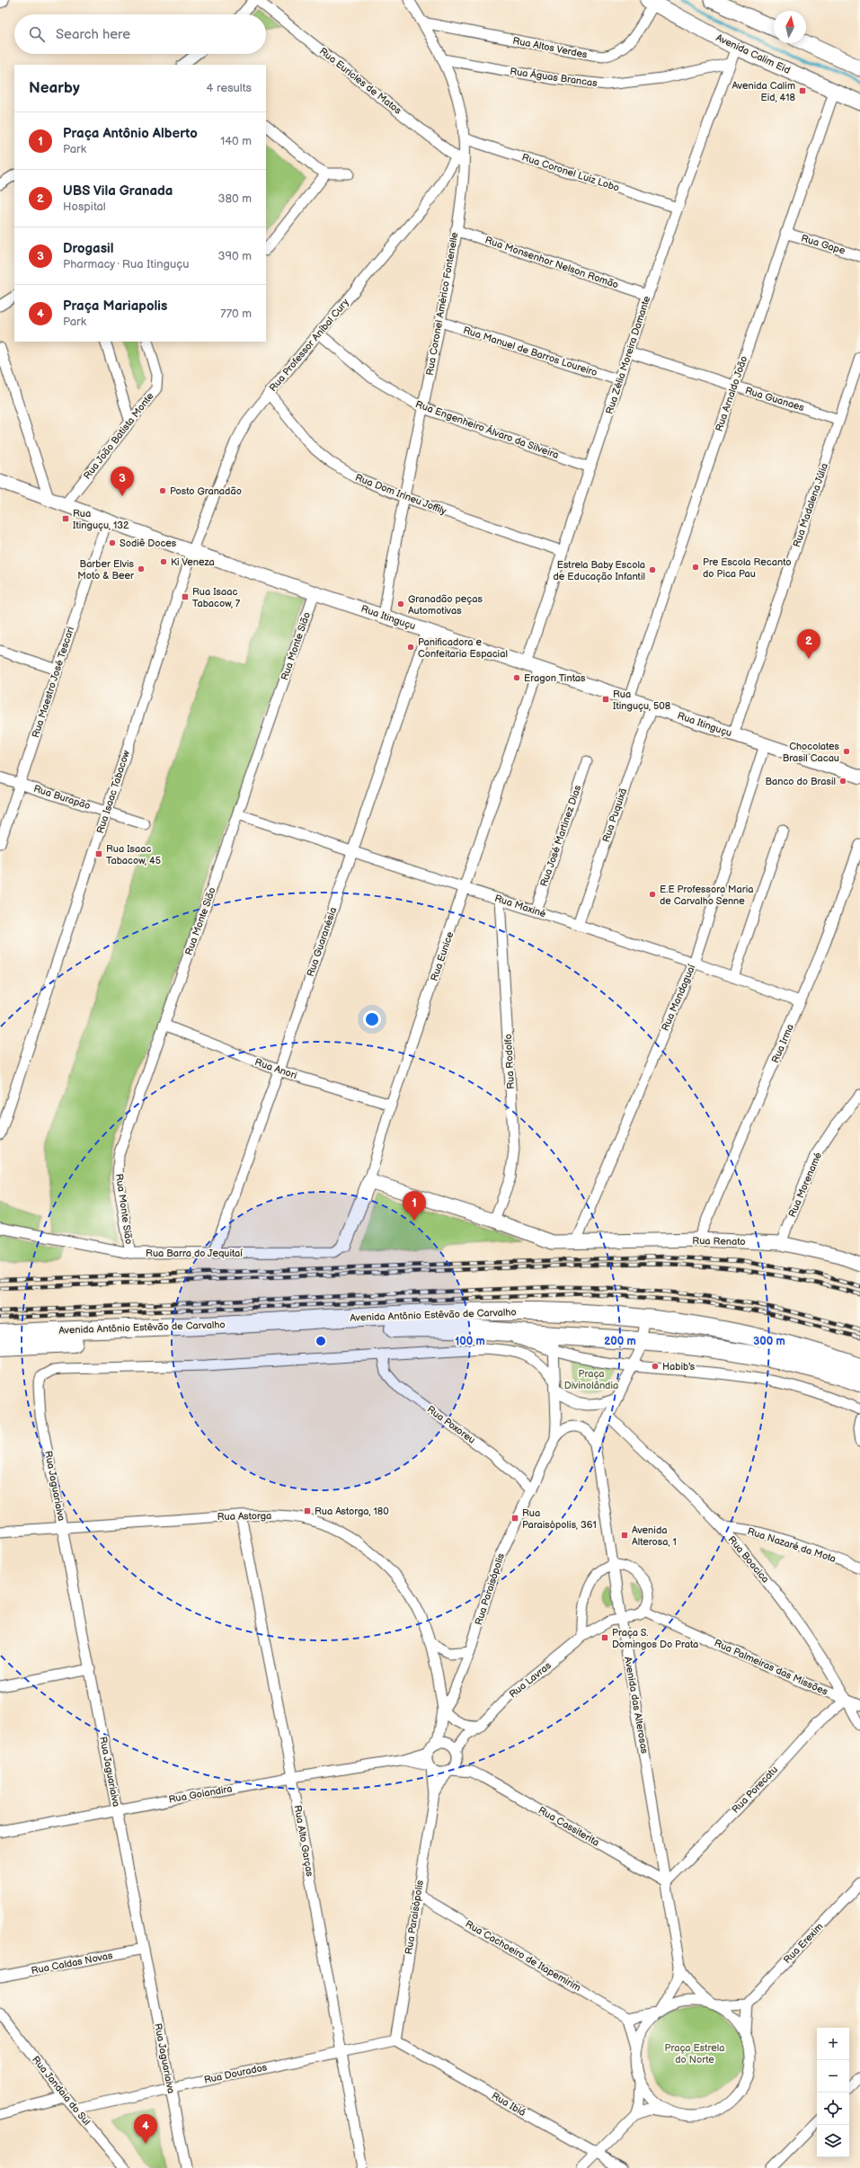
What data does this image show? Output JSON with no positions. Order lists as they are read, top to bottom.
{
  "streets": {
    "highway": ["Avenida Antônio Estêvão de Carvalho"],
    "main road": [
      "Avenida Calim Eid",
      "Rua Itinguçu",
      "Rua Eunice",
      "Rua Renato"
    ],
    "street": [
      "Rua Altos Verdes",
      "Rua Águas Brancas",
      "Rua Euricles de Matos",
      "Rua Coronel Luiz Lobo",
      "Rua Gape",
      "Rua Monsenhor Nelson Romão",
      "Rua Coronel Américo Fontenelle",
      "Rua Professor Aníbal Cury",
      "Rua Manuel de Barros Loureiro",
      "Rua Zélia Moreira Damante",
      "Rua Arnaldo João",
      "Rua Guanaes",
      "Rua Engenheiro Álvaro da Silveira",
      "Rua João Batista Monte",
      "Rua Dom Irineu Joffily",
      "Rua Madalena Júlia",
      "Rua Monte Sião",
      "Rua Maestro José Tescari",
      "Rua Isaac Tabacow",
      "Rua Burapão",
      "Rua Puquixã",
      "Rua José Martinez Dias",
      "Rua Maxiné",
      "Rua Guaranésia",
      "Rua Mandaguaí",
      "Rua Irma",
      "Rua Rodolfo",
      "Rua Anori",
      "Rua Morenamé",
      "Rua Barra do Jequitaí",
      "Rua Poxoreu",
      "Rua Jaguariaiva",
      "Rua Astorga",
      "Rua Nazaré da Mota",
      "Rua Boacica",
      "Rua Paraisópolis",
      "Rua Palmeiras das Missões",
      "Rua Lavras",
      "Avenida das Alterosas",
      "Rua Porecatu",
      "Rua Goiandira",
      "Rua Cassiterita",
      "Rua Alto Garças",
      "Rua Erexim",
      "Rua Cachoeiro de Itapemirim",
      "Rua Caldas Novas",
      "Rua Dourados",
      "Rua Jandaia do Sul",
      "Rua Ibiá"
    ]
  },
  "crossings": [
    ["Rua Altos Verdes", "Avenida Calim Eid"],
    ["Rua Altos Verdes", "Rua Coronel Américo Fontenelle"],
    ["Avenida Calim Eid", "Rua Zélia Moreira Damante"],
    ["Avenida Calim Eid", "Rua Arnaldo João"],
    ["Rua Águas Brancas", "Rua Coronel Américo Fontenelle"],
    ["Rua Águas Brancas", "Rua Zélia Moreira Damante"],
    ["Rua Euricles de Matos", "Rua Coronel Américo Fontenelle"],
    ["Rua Euricles de Matos", "Rua Professor Aníbal Cury"],
    ["Rua Coronel Luiz Lobo", "Rua Coronel Américo Fontenelle"],
    ["Rua Coronel Luiz Lobo", "Rua Zélia Moreira Damante"],
    ["Rua Gape", "Rua Arnaldo João"],
    ["Rua Monsenhor Nelson Romão", "Rua Coronel Américo Fontenelle"],
    ["Rua Monsenhor Nelson Romão", "Rua Zélia Moreira Damante"],
    ["Rua Coronel Américo Fontenelle", "Rua Professor Aníbal Cury"],
    ["Rua Coronel Américo Fontenelle", "Rua Manuel de Barros Loureiro"],
    ["Rua Coronel Américo Fontenelle", "Rua Engenheiro Álvaro da Silveira"],
    ["Rua Coronel Américo Fontenelle", "Rua Dom Irineu Joffily"],
    ["Rua Coronel Américo Fontenelle", "Rua Itinguçu"],
    ["Rua Professor Aníbal Cury", "Rua Engenheiro Álvaro da Silveira"],
    ["Rua Professor Aníbal Cury", "Rua Dom Irineu Joffily"],
    ["Rua Professor Aníbal Cury", "Rua Itinguçu"],
    ["Rua Professor Aníbal Cury", "Rua Isaac Tabacow"],
    ["Rua Manuel de Barros Loureiro", "Rua Zélia Moreira Damante"],
    ["Rua Zélia Moreira Damante", "Rua Guanaes"],
    ["Rua Zélia Moreira Damante", "Rua Engenheiro Álvaro da Silveira"],
    ["Rua Zélia Moreira Damante", "Rua Dom Irineu Joffily"],
    ["Rua Zélia Moreira Damante", "Rua Itinguçu"],
    ["Rua Zélia Moreira Damante", "Rua Eunice"],
    ["Rua Arnaldo João", "Rua Guanaes"],
    ["Rua Arnaldo João", "Rua Itinguçu"],
    ["Rua Guanaes", "Rua Madalena Júlia"],
    ["Rua João Batista Monte", "Rua Itinguçu"],
    ["Rua Madalena Júlia", "Rua Itinguçu"],
    ["Rua Itinguçu", "Rua Monte Sião"],
    ["Rua Itinguçu", "Rua Maestro José Tescari"],
    ["Rua Itinguçu", "Rua Isaac Tabacow"],
    ["Rua Itinguçu", "Rua Puquixã"],
    ["Rua Itinguçu", "Rua Guaranésia"],
    ["Rua Itinguçu", "Rua Eunice"],
    ["Rua Itinguçu", "Rua Mandaguaí"],
    ["Rua Monte Sião", "Rua Maxiné"],
    ["Rua Monte Sião", "Rua Anori"],
    ["Rua Monte Sião", "Rua Barra do Jequitaí"],
    ["Rua Maestro José Tescari", "Rua Burapão"],
    ["Rua Isaac Tabacow", "Rua Burapão"],
    ["Rua Puquixã", "Rua Maxiné"],
    ["Rua José Martinez Dias", "Rua Maxiné"],
    ["Rua Maxiné", "Rua Guaranésia"],
    ["Rua Maxiné", "Rua Eunice"],
    ["Rua Maxiné", "Rua Mandaguaí"],
    ["Rua Maxiné", "Rua Irma"],
    ["Rua Maxiné", "Rua Rodolfo"],
    ["Rua Guaranésia", "Rua Anori"],
    ["Rua Guaranésia", "Rua Barra do Jequitaí"],
    ["Rua Eunice", "Rua Anori"],
    ["Rua Eunice", "Rua Renato"],
    ["Rua Eunice", "Rua Barra do Jequitaí"],
    ["Rua Mandaguaí", "Rua Renato"],
    ["Rua Irma", "Rua Renato"],
    ["Rua Rodolfo", "Rua Renato"],
    ["Rua Morenamé", "Rua Renato"],
    ["Rua Poxoreu", "Rua Jaguariaiva"],
    ["Rua Poxoreu", "Rua Paraisópolis"],
    ["Rua Jaguariaiva", "Rua Astorga"],
    ["Rua Jaguariaiva", "Rua Goiandira"],
    ["Rua Jaguariaiva", "Rua Caldas Novas"],
    ["Rua Jaguariaiva", "Rua Dourados"],
    ["Rua Astorga", "Rua Paraisópolis"],
    ["Rua Astorga", "Rua Alto Garças"],
    ["Rua Nazaré da Mota", "Rua Boacica"],
    ["Rua Boacica", "Rua Palmeiras das Missões"],
    ["Rua Boacica", "Rua Porecatu"],
    ["Rua Paraisópolis", "Rua Lavras"],
    ["Rua Paraisópolis", "Avenida das Alterosas"],
    ["Rua Paraisópolis", "Rua Goiandira"],
    ["Rua Paraisópolis", "Rua Cassiterita"],
    ["Rua Paraisópolis", "Rua Cachoeiro de Itapemirim"],
    ["Rua Paraisópolis", "Rua Dourados"],
    ["Rua Paraisópolis", "Rua Ibiá"],
    ["Rua Palmeiras das Missões", "Rua Lavras"],
    ["Rua Palmeiras das Missões", "Rua Porecatu"],
    ["Rua Lavras", "Avenida das Alterosas"],
    ["Rua Lavras", "Rua Goiandira"],
    ["Rua Lavras", "Rua Cassiterita"],
    ["Avenida das Alterosas", "Rua Porecatu"],
    ["Avenida das Alterosas", "Rua Cassiterita"],
    ["Rua Porecatu", "Rua Cassiterita"],
    ["Rua Goiandira", "Rua Cassiterita"],
    ["Rua Goiandira", "Rua Alto Garças"],
    ["Rua Alto Garças", "Rua Dourados"],
    ["Rua Dourados", "Rua Jandaia do Sul"],
    ["Rua Dourados", "Rua Ibiá"]
  ],
  "parks": ["Praça Divinolândia", "Praça Estrela do Norte"],
  "places": {
    "transit": [
      "Avenida Calim Eid, 418",
      "Rua Itinguçu, 132",
      "Rua Isaac Tabacow, 7",
      "Rua Itinguçu, 508",
      "Rua Isaac Tabacow, 45",
      "Rua Astorga, 180",
      "Rua Paraisópolis, 361",
      "Avenida Alterosa, 1",
      "Praça S. Domingos Do Prata"
    ],
    "other": [
      "Posto Granadão",
      "Sodiê Doces",
      "Ki Veneza",
      "Pre Escola Recanto do Pica Pau",
      "Barber Elvis Moto & Beer",
      "Estrela Baby Escola de Educação Infantil",
      "Granadão peças Automotivas",
      "Panificadora e Confeitaria Espacial",
      "Eragon Tintas",
      "Chocolates Brasil Cacau",
      "Banco do Brasil",
      "E.E Professora Maria de Carvalho Senne",
      "Habib's"
    ]
  },
  "north": "top",
  "page": {
    "search": "Search here",
    "heading": ["Nearby", "4 results"],
    "list": [
      {
        "mark": "1",
        "name": "Praça Antônio Alberto",
        "note": "Park",
        "value": "140 m"
      },
      {
        "mark": "2",
        "name": "UBS Vila Granada",
        "note": "Hospital",
        "value": "380 m"
      },
      {
        "mark": "3",
        "name": "Drogasil",
        "note": "Pharmacy · Rua Itinguçu",
        "value": "390 m"
      },
      {
        "mark": "4",
        "name": "Praça Mariapolis",
        "note": "Park",
        "value": "770 m"
      }
    ],
    "pins": [
      "3",
      "2",
      "1",
      "4"
    ],
    "map_buttons": ["+", "−"]
  },
  "rings": ["100 m", "200 m", "300 m"]
}
